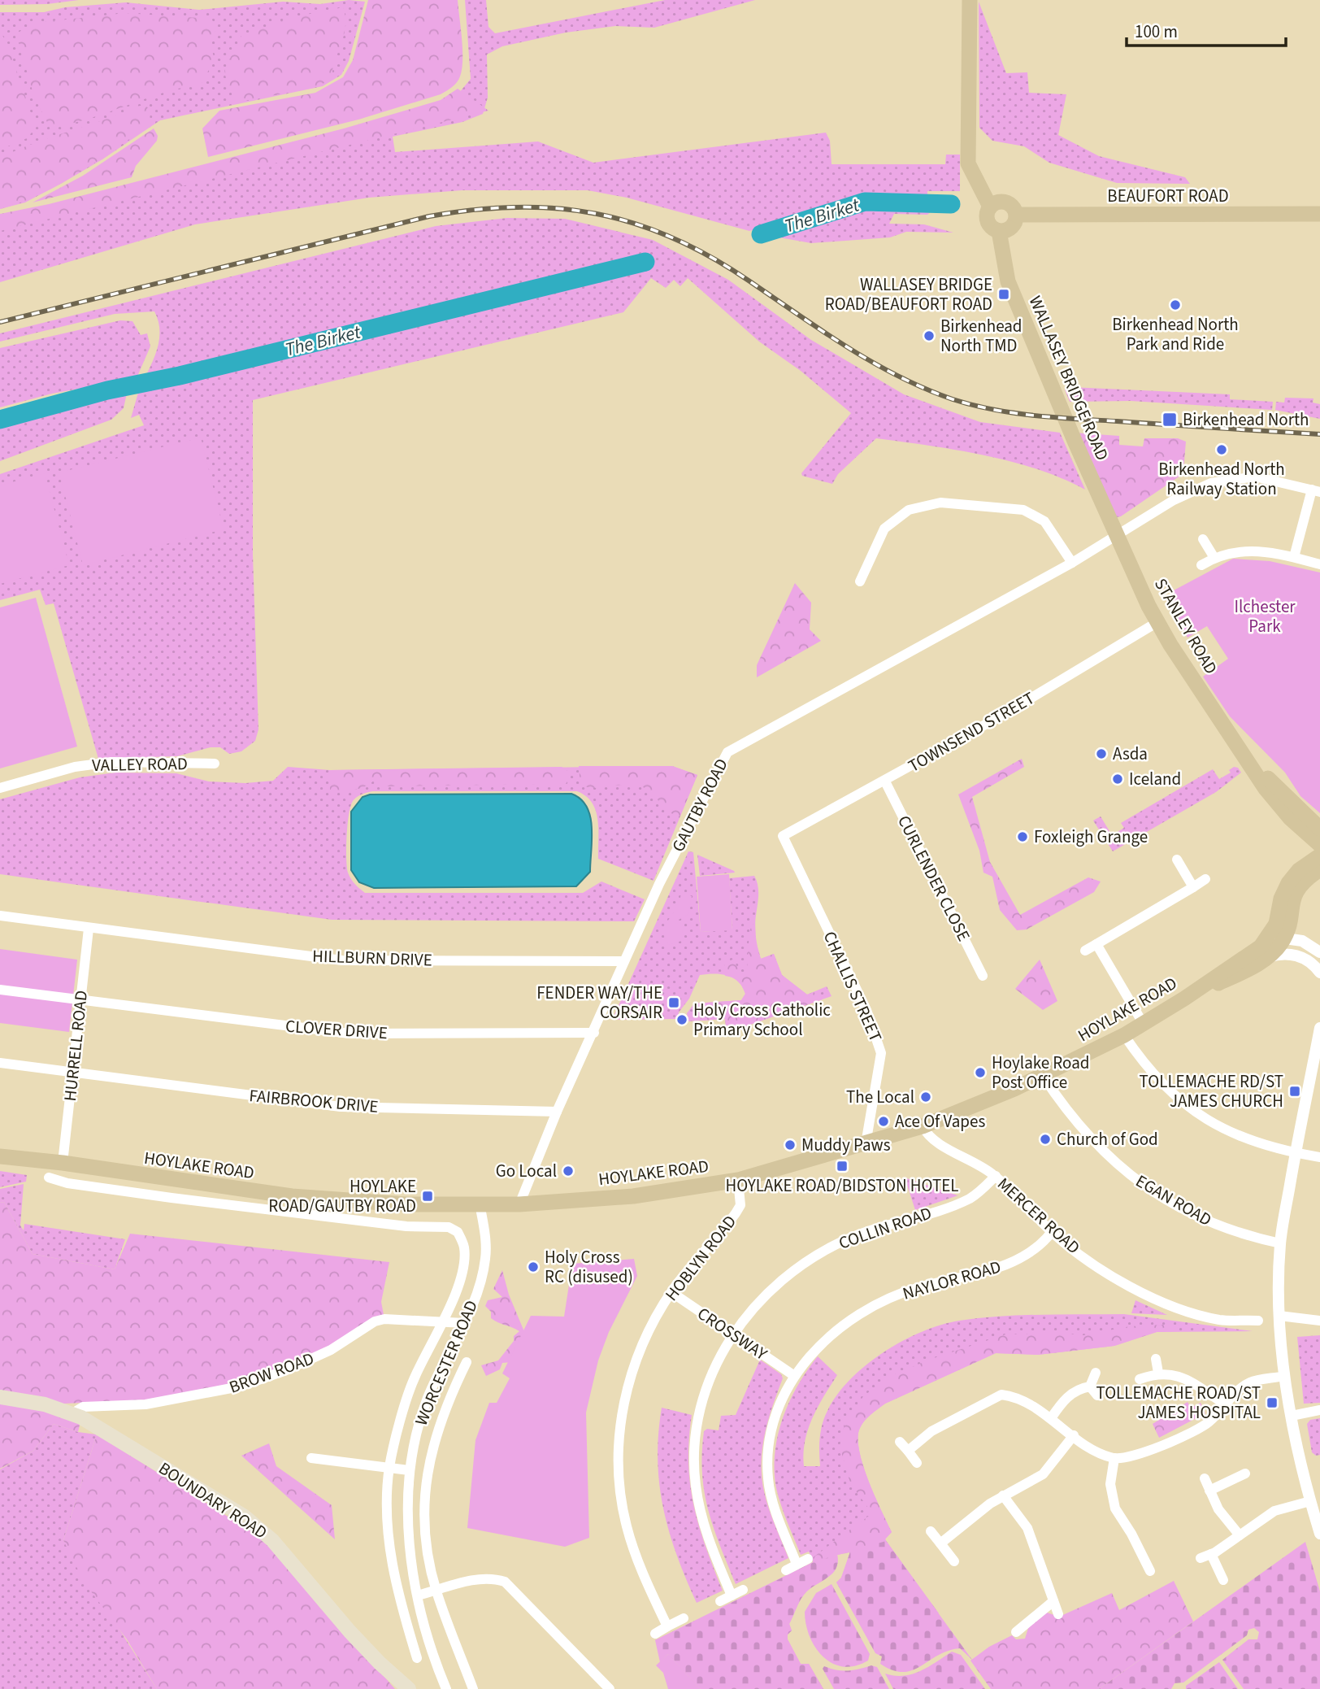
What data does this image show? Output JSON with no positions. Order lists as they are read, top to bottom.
{
  "streets": {
    "main road": [
      "BEAUFORT ROAD",
      "WALLASEY BRIDGE ROAD",
      "STANLEY ROAD",
      "HOYLAKE ROAD",
      "BOUNDARY ROAD"
    ],
    "street": [
      "TOWNSEND STREET",
      "VALLEY ROAD",
      "GAUTBY ROAD",
      "CURLENDER CLOSE",
      "HILLBURN DRIVE",
      "CHALLIS STREET",
      "CLOVER DRIVE",
      "HURRELL ROAD",
      "FAIRBROOK DRIVE",
      "EGAN ROAD",
      "MERCER ROAD",
      "COLLIN ROAD",
      "HOBLYN ROAD",
      "NAYLOR ROAD",
      "CROSSWAY",
      "WORCESTER ROAD",
      "BROW ROAD"
    ]
  },
  "crossings": [
    ["BEAUFORT ROAD", "WALLASEY BRIDGE ROAD"],
    ["WALLASEY BRIDGE ROAD", "STANLEY ROAD"],
    ["WALLASEY BRIDGE ROAD", "GAUTBY ROAD"],
    ["STANLEY ROAD", "TOWNSEND STREET"],
    ["STANLEY ROAD", "GAUTBY ROAD"],
    ["TOWNSEND STREET", "CURLENDER CLOSE"],
    ["TOWNSEND STREET", "CHALLIS STREET"],
    ["GAUTBY ROAD", "HILLBURN DRIVE"],
    ["GAUTBY ROAD", "HOYLAKE ROAD"],
    ["GAUTBY ROAD", "CLOVER DRIVE"],
    ["GAUTBY ROAD", "FAIRBROOK DRIVE"],
    ["HILLBURN DRIVE", "HURRELL ROAD"],
    ["CHALLIS STREET", "HOYLAKE ROAD"],
    ["HOYLAKE ROAD", "HURRELL ROAD"],
    ["HOYLAKE ROAD", "EGAN ROAD"],
    ["HOYLAKE ROAD", "MERCER ROAD"],
    ["HOYLAKE ROAD", "HOBLYN ROAD"],
    ["HOYLAKE ROAD", "WORCESTER ROAD"],
    ["CLOVER DRIVE", "HURRELL ROAD"],
    ["HURRELL ROAD", "FAIRBROOK DRIVE"],
    ["MERCER ROAD", "COLLIN ROAD"],
    ["MERCER ROAD", "NAYLOR ROAD"],
    ["COLLIN ROAD", "CROSSWAY"],
    ["HOBLYN ROAD", "CROSSWAY"],
    ["NAYLOR ROAD", "CROSSWAY"],
    ["WORCESTER ROAD", "BROW ROAD"],
    ["BROW ROAD", "BOUNDARY ROAD"]
  ],
  "water": ["The Birket"],
  "parks": ["Ilchester Park"],
  "places": {
    "transit": [
      "WALLASEY BRIDGE ROAD/BEAUFORT ROAD",
      "Birkenhead North",
      "FENDER WAY/THE CORSAIR",
      "TOLLEMACHE RD/ST JAMES CHURCH",
      "HOYLAKE ROAD/BIDSTON HOTEL",
      "HOYLAKE ROAD/GAUTBY ROAD",
      "TOLLEMACHE ROAD/ST JAMES HOSPITAL"
    ],
    "other": [
      "Birkenhead North Park and Ride",
      "Birkenhead North TMD",
      "Birkenhead North Railway Station",
      "Asda",
      "Iceland",
      "Foxleigh Grange",
      "Holy Cross Catholic Primary School",
      "Hoylake Road Post Office",
      "The Local",
      "Ace Of Vapes",
      "Church of God",
      "Muddy Paws",
      "Go Local",
      "Holy Cross RC (disused)"
    ]
  },
  "scale_bar": "100 m"
}
